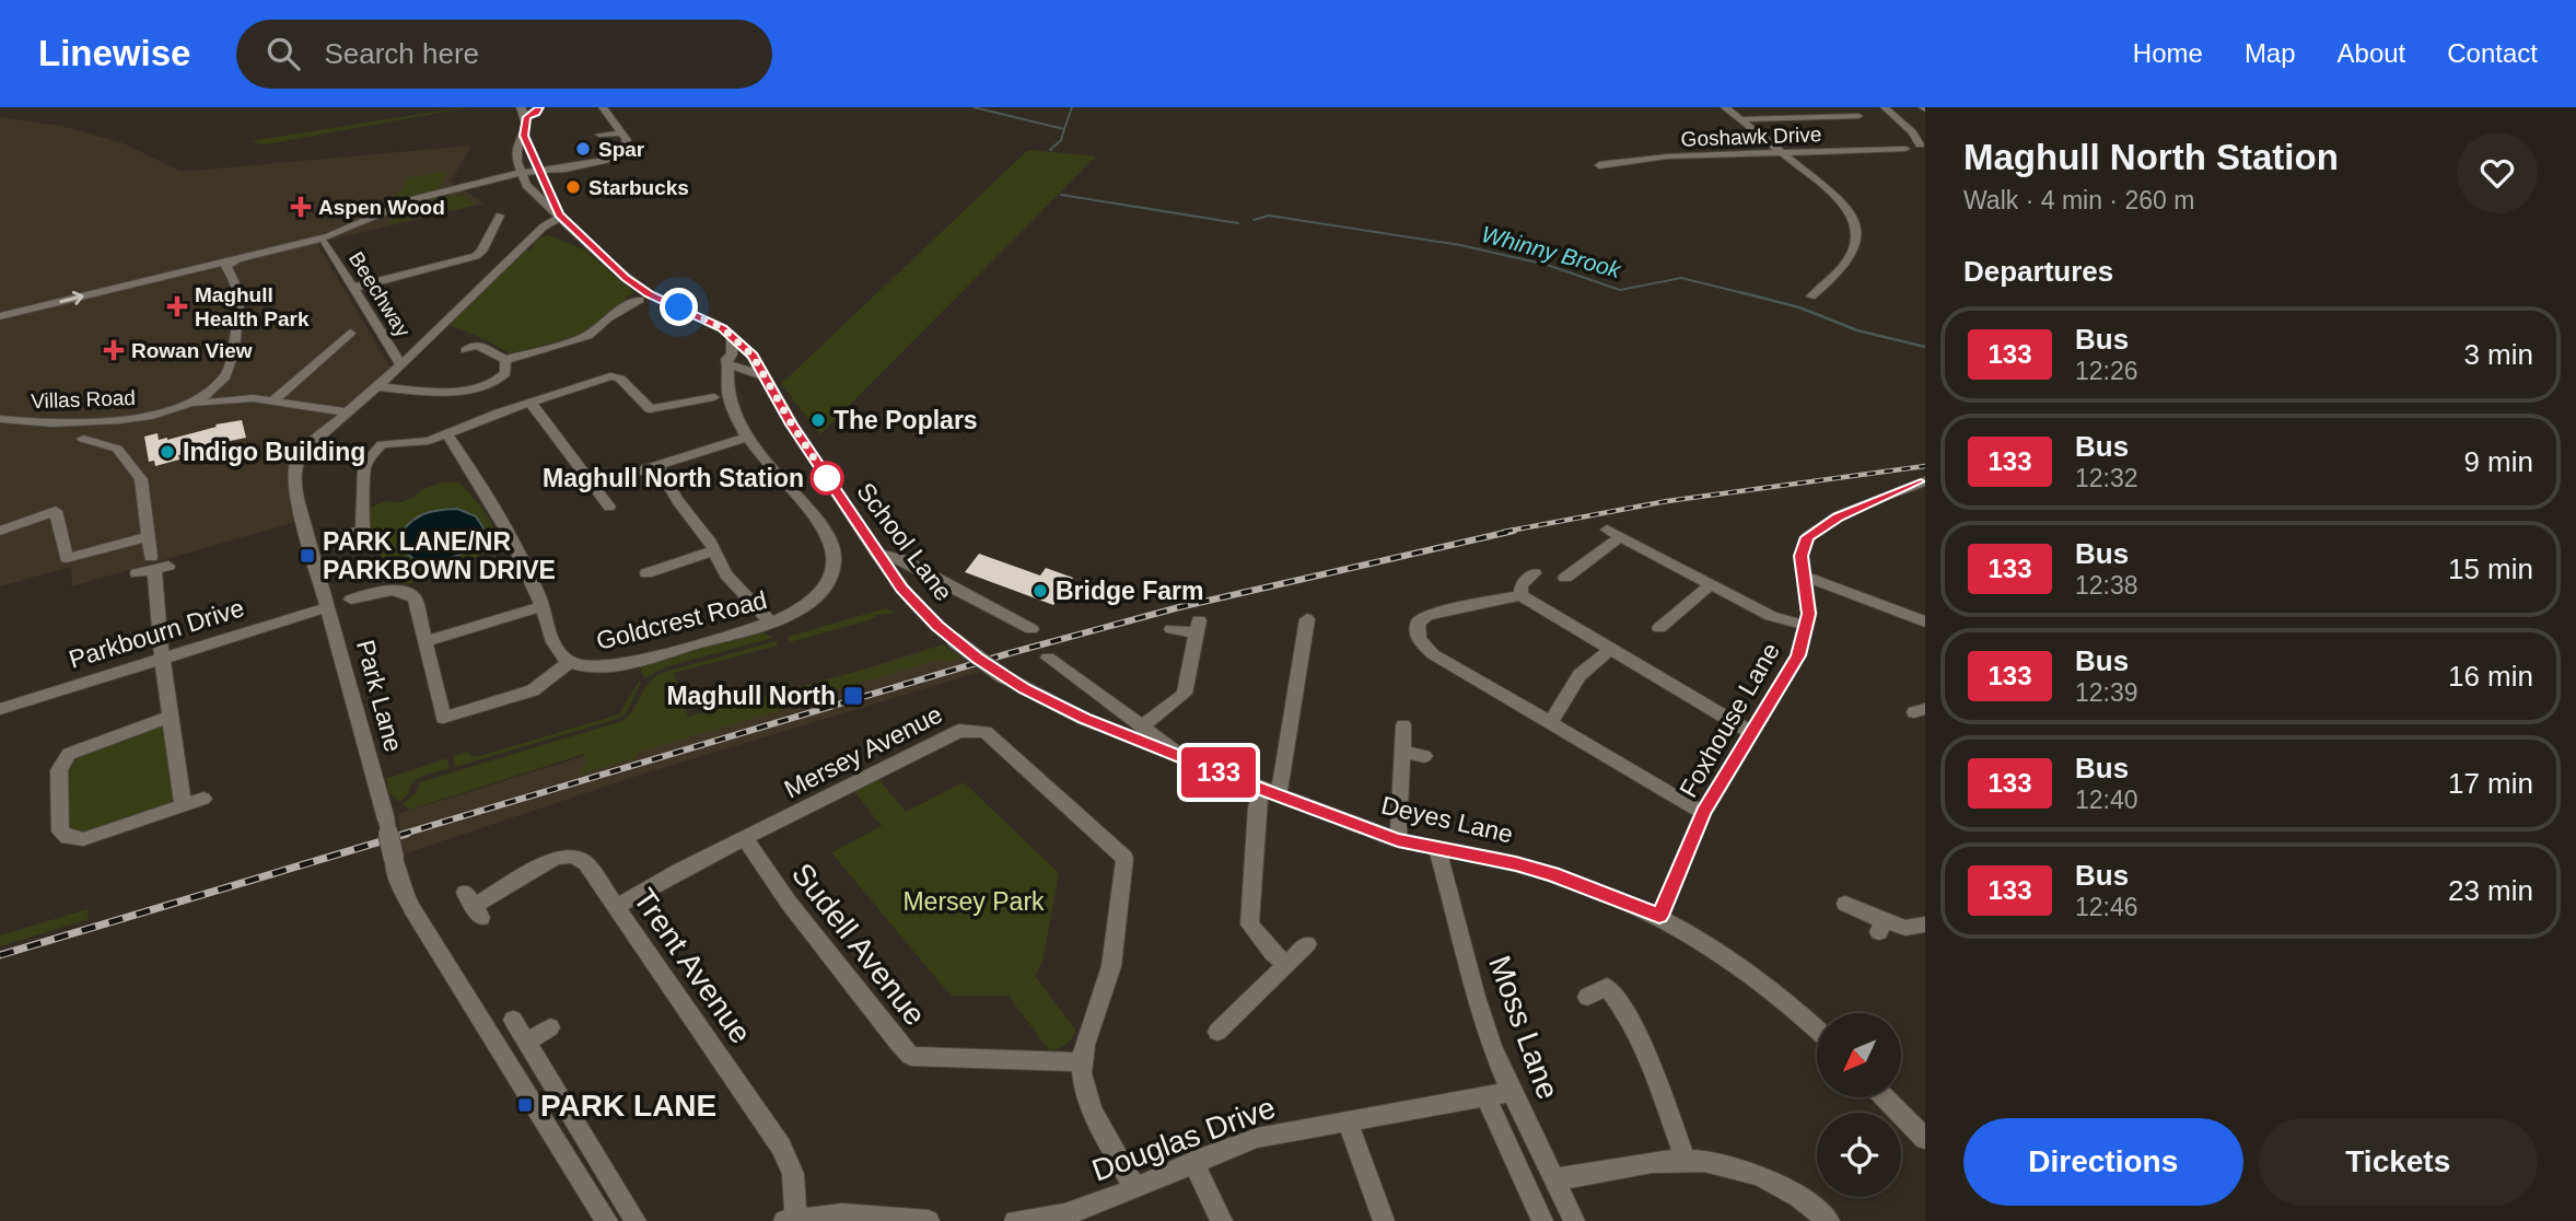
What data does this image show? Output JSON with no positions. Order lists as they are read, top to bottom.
{
  "streets": {
    "street": [
      "Goshawk Drive",
      "Beechway",
      "Villas Road",
      "School Lane",
      "Goldcrest Road",
      "Parkbourn Drive",
      "Park Lane",
      "Foxhouse Lane",
      "Mersey Avenue",
      "Deyes Lane",
      "Sudell Avenue",
      "Trent Avenue",
      "Moss Lane",
      "Douglas Drive"
    ]
  },
  "crossings": [
    ["Beechway", "Park Lane"],
    ["School Lane", "Goldcrest Road"],
    ["School Lane", "Deyes Lane"],
    ["Parkbourn Drive", "Park Lane"],
    ["Foxhouse Lane", "Deyes Lane"],
    ["Mersey Avenue", "Sudell Avenue"],
    ["Mersey Avenue", "Trent Avenue"],
    ["Mersey Avenue", "Douglas Drive"],
    ["Deyes Lane", "Moss Lane"],
    ["Moss Lane", "Douglas Drive"]
  ],
  "water": ["Whinny Brook"],
  "parks": ["Mersey Park"],
  "places": {
    "other": [
      "Spar",
      "Starbucks",
      "The Poplars",
      "Indigo Building",
      "Maghull North Station",
      "Bridge Farm"
    ],
    "health": ["Aspen Wood", "Maghull Health Park", "Rowan View"],
    "transit": ["PARK LANE/NR PARKBOWN DRIVE", "Maghull North", "PARK LANE"]
  },
  "lines": ["bus line 133"],
  "north": "bottom left",
  "page": {
    "header": "Linewise",
    "search": "Search here",
    "nav": [
      "Home",
      "Map",
      "About",
      "Contact"
    ],
    "on_map": "133",
    "heading": [
      ["Maghull North Station", "Walk · 4 min · 260 m"],
      "Departures"
    ],
    "list": [
      {
        "mark": "133",
        "name": "Bus",
        "note": "12:26",
        "value": "3 min"
      },
      {
        "mark": "133",
        "name": "Bus",
        "note": "12:32",
        "value": "9 min"
      },
      {
        "mark": "133",
        "name": "Bus",
        "note": "12:38",
        "value": "15 min"
      },
      {
        "mark": "133",
        "name": "Bus",
        "note": "12:39",
        "value": "16 min"
      },
      {
        "mark": "133",
        "name": "Bus",
        "note": "12:40",
        "value": "17 min"
      },
      {
        "mark": "133",
        "name": "Bus",
        "note": "12:46",
        "value": "23 min"
      }
    ],
    "buttons": ["Directions", "Tickets"]
  }
}
